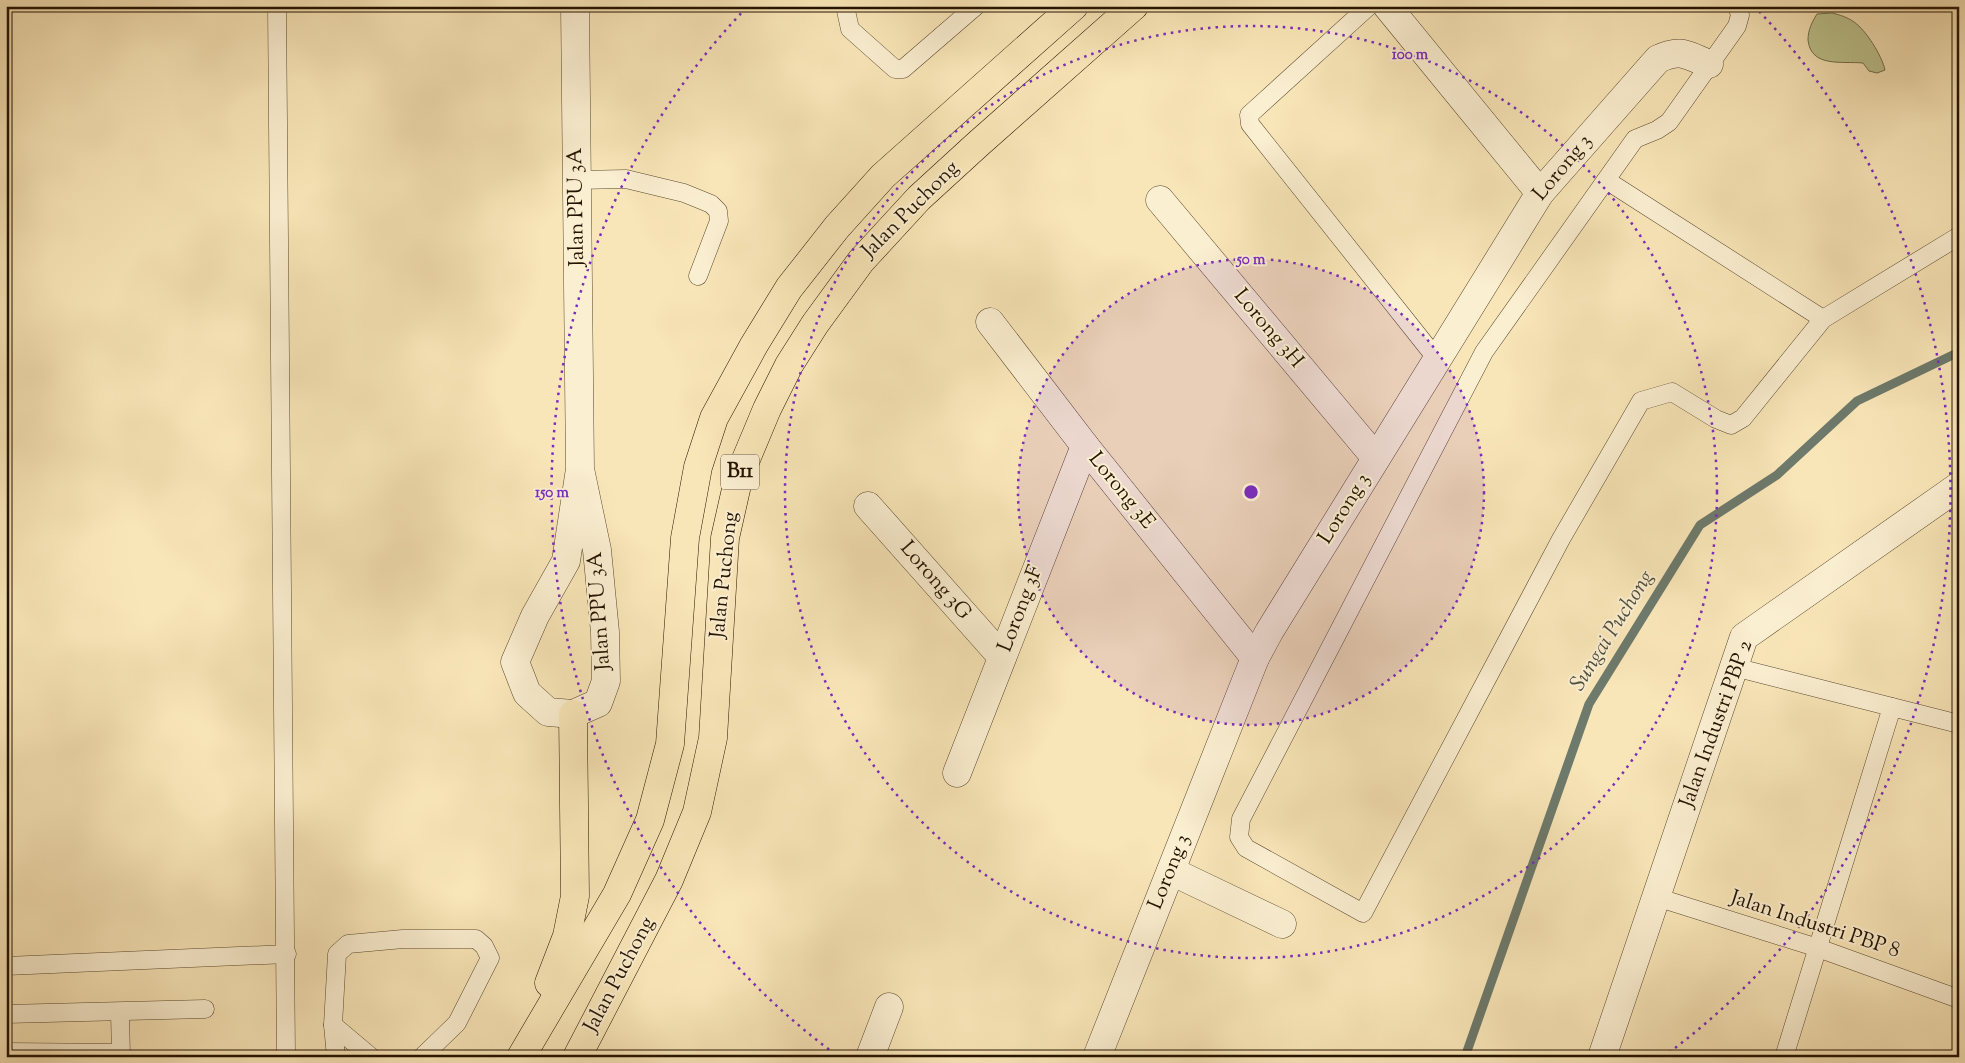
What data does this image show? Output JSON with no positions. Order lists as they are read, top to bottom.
{
  "streets": {
    "main road": ["Jalan Puchong", "B11"],
    "street": [
      "Lorong 3",
      "Jalan PPU 3A",
      "Lorong 3H",
      "Lorong 3E",
      "Lorong 3G",
      "Lorong 3F",
      "Jalan Industri PBP 2"
    ],
    "lane": ["Jalan Industri PBP 8"]
  },
  "crossings": [
    ["Lorong 3", "Lorong 3H"],
    ["Lorong 3", "Lorong 3E"],
    ["Lorong 3E", "Lorong 3F"],
    ["Lorong 3G", "Lorong 3F"],
    ["Jalan Industri PBP 2", "Jalan Industri PBP 8"]
  ],
  "water": ["Sungai Puchong"],
  "rings": ["100 m", "50 m", "150 m"]
}
